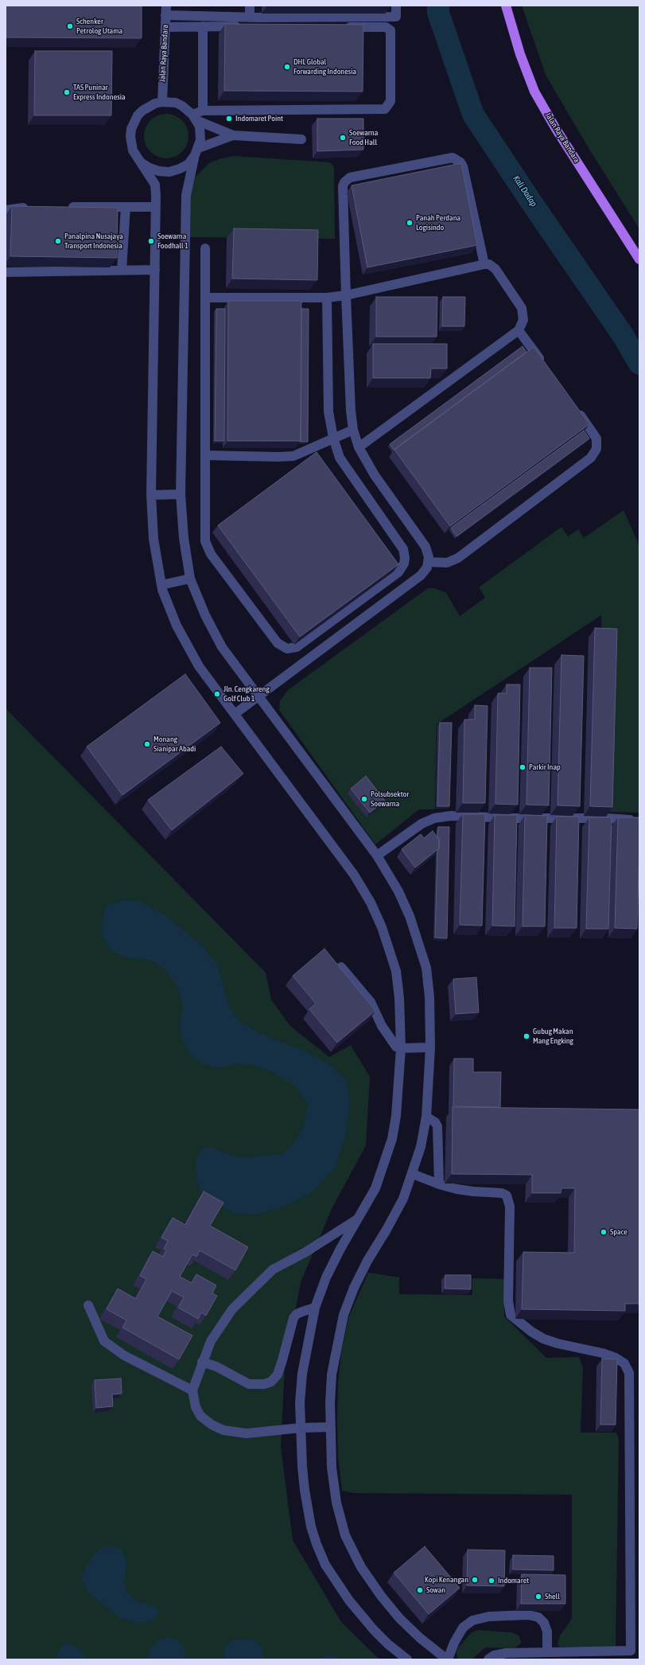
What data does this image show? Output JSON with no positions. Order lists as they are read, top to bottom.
{
  "streets": {
    "main road": ["Jalan Raya Bandara"]
  },
  "water": ["Kali Dadap"],
  "places": [
    "Schenker Petrolog Utama",
    "DHL Global Forwarding Indonesia",
    "TAS Puninar Express Indonesia",
    "Indomaret Point",
    "Soewarna Food Hall",
    "Panah Perdana Logisindo",
    "Panalpina Nusajaya Transport Indonesia",
    "Soewarna Foodhall 1",
    "Jln. Cengkareng Golf Club 1",
    "Monang Sianipar Abadi",
    "Parkir Inap",
    "Polsubsektor Soewarna",
    "Gubug Makan Mang Engking",
    "Space",
    "Kopi Kenangan",
    "Indomaret",
    "Sowan",
    "Shell"
  ]
}
